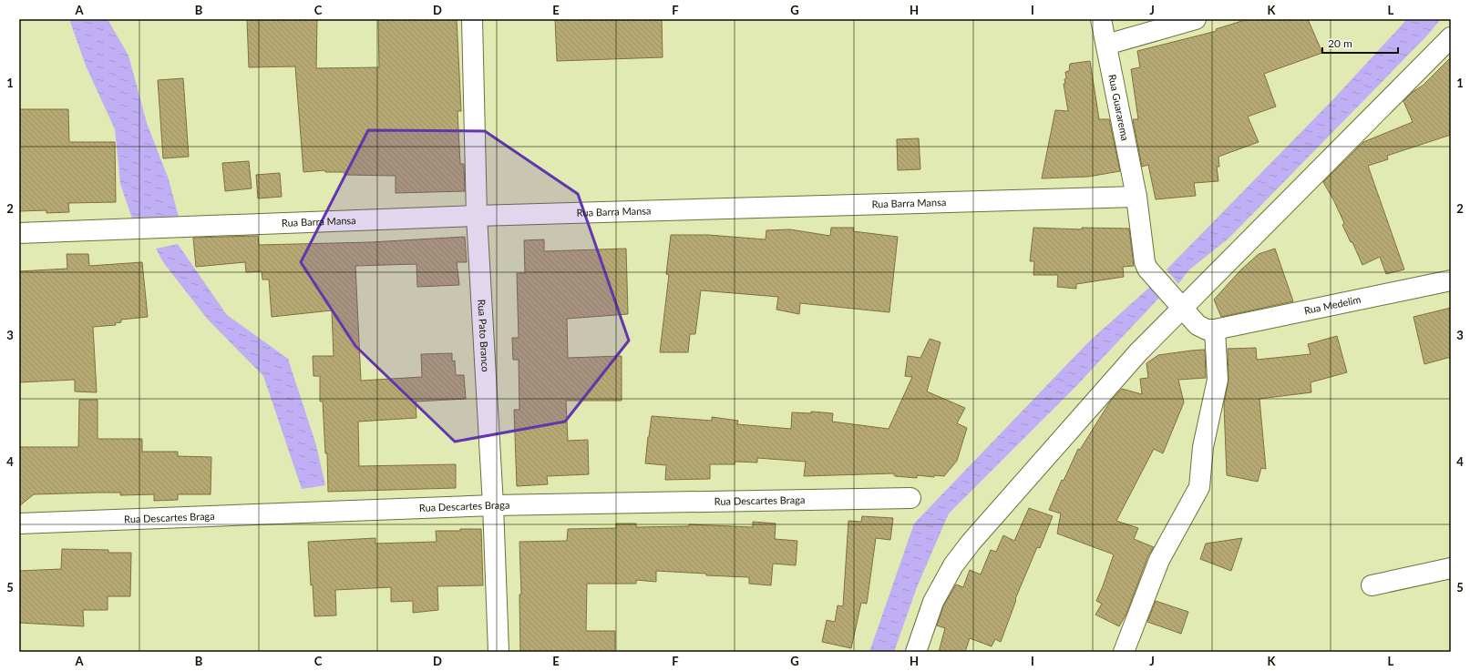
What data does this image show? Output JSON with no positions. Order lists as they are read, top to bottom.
{
  "streets": {
    "street": [
      "Rua Guararema",
      "Rua Barra Mansa",
      "Rua Medelim",
      "Rua Pato Branco",
      "Rua Descartes Braga"
    ]
  },
  "crossings": [
    ["Rua Guararema", "Rua Barra Mansa"],
    ["Rua Barra Mansa", "Rua Pato Branco"],
    ["Rua Pato Branco", "Rua Descartes Braga"]
  ],
  "scale_bar": "20 m",
  "grid": {
    "columns": [
      "A",
      "B",
      "C",
      "D",
      "E",
      "F",
      "G",
      "H",
      "I",
      "J",
      "K",
      "L"
    ],
    "rows": [
      "1",
      "2",
      "3",
      "4",
      "5"
    ]
  }
}
